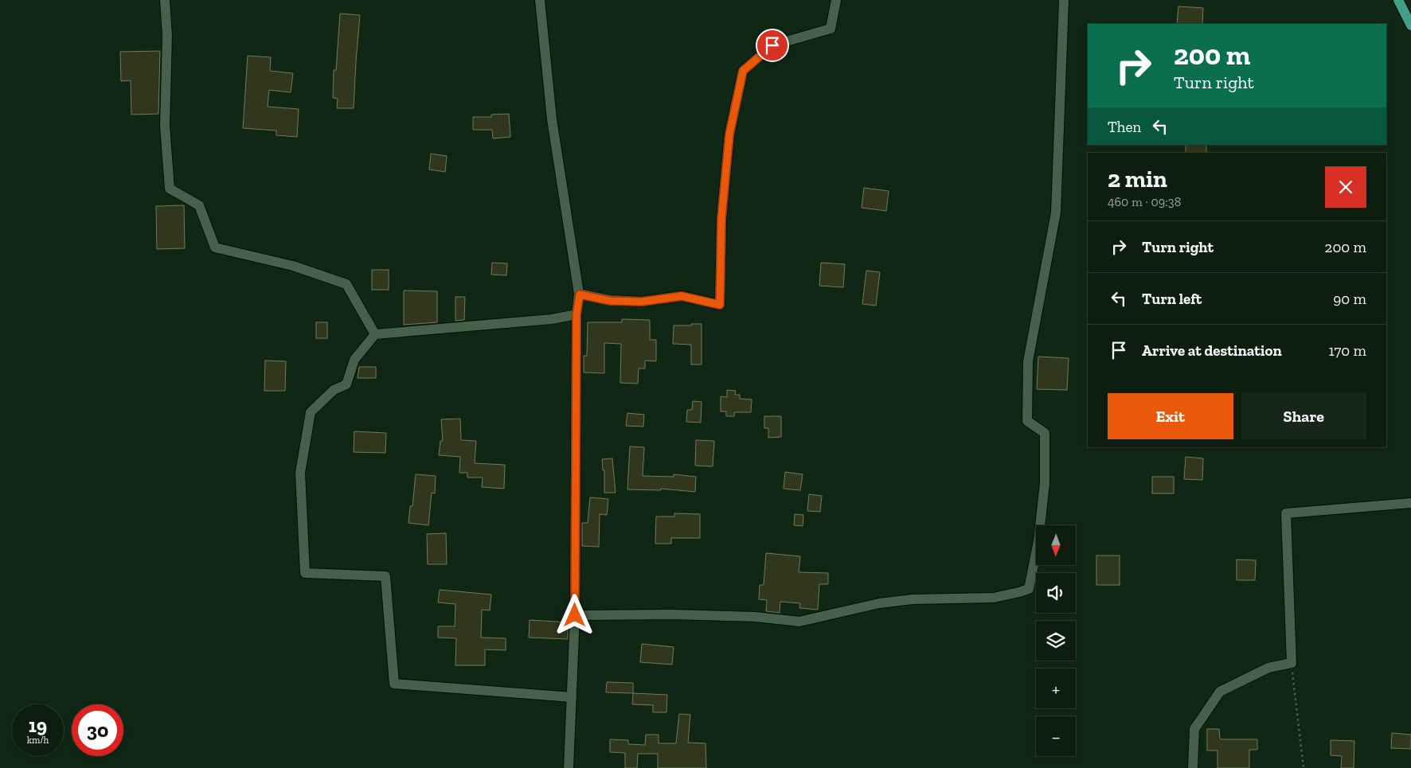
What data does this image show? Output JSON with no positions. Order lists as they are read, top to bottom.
{
  "north": "bottom",
  "page": {
    "turn": ["200 m", "Turn right"],
    "then": "Then",
    "heading": ["2 min", "460 m · 09:38"],
    "list": [
      {
        "name": "Turn right",
        "value": "200 m"
      },
      {
        "name": "Turn left",
        "value": "90 m"
      },
      {
        "name": "Arrive at destination",
        "value": "170 m"
      }
    ],
    "buttons": ["Exit", "Share"],
    "map_buttons": ["+", "−"],
    "speed": "19 km/h",
    "limit": "30"
  }
}
